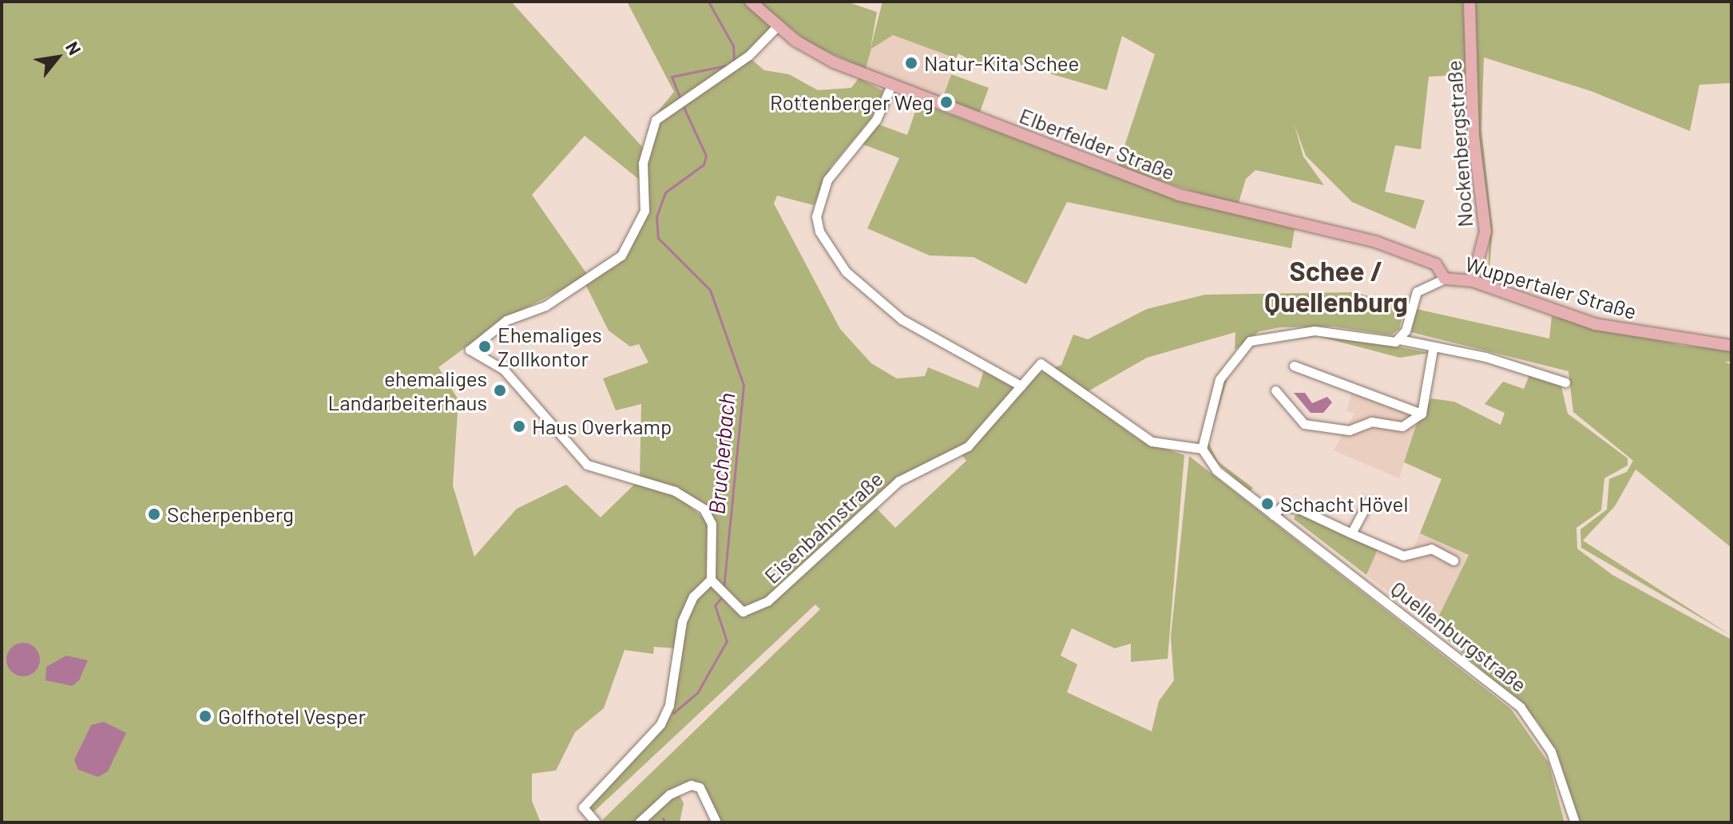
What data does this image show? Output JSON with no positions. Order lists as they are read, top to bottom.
{
  "streets": {
    "main road": ["Elberfelder Straße", "Nockenbergstraße", "Wuppertaler Straße"],
    "street": ["Eisenbahnstraße", "Quellenburgstraße"]
  },
  "crossings": [
    ["Elberfelder Straße", "Wuppertaler Straße"],
    ["Nockenbergstraße", "Wuppertaler Straße"]
  ],
  "districts": ["Schee / Quellenburg"],
  "water": ["Brucherbach"],
  "places": [
    "Natur-Kita Schee",
    "Rottenberger Weg",
    "Ehemaliges Zollkontor",
    "ehemaliges Landarbeiterhaus",
    "Haus Overkamp",
    "Schacht Hövel",
    "Scherpenberg",
    "Golfhotel Vesper"
  ],
  "north": "top right"
}
